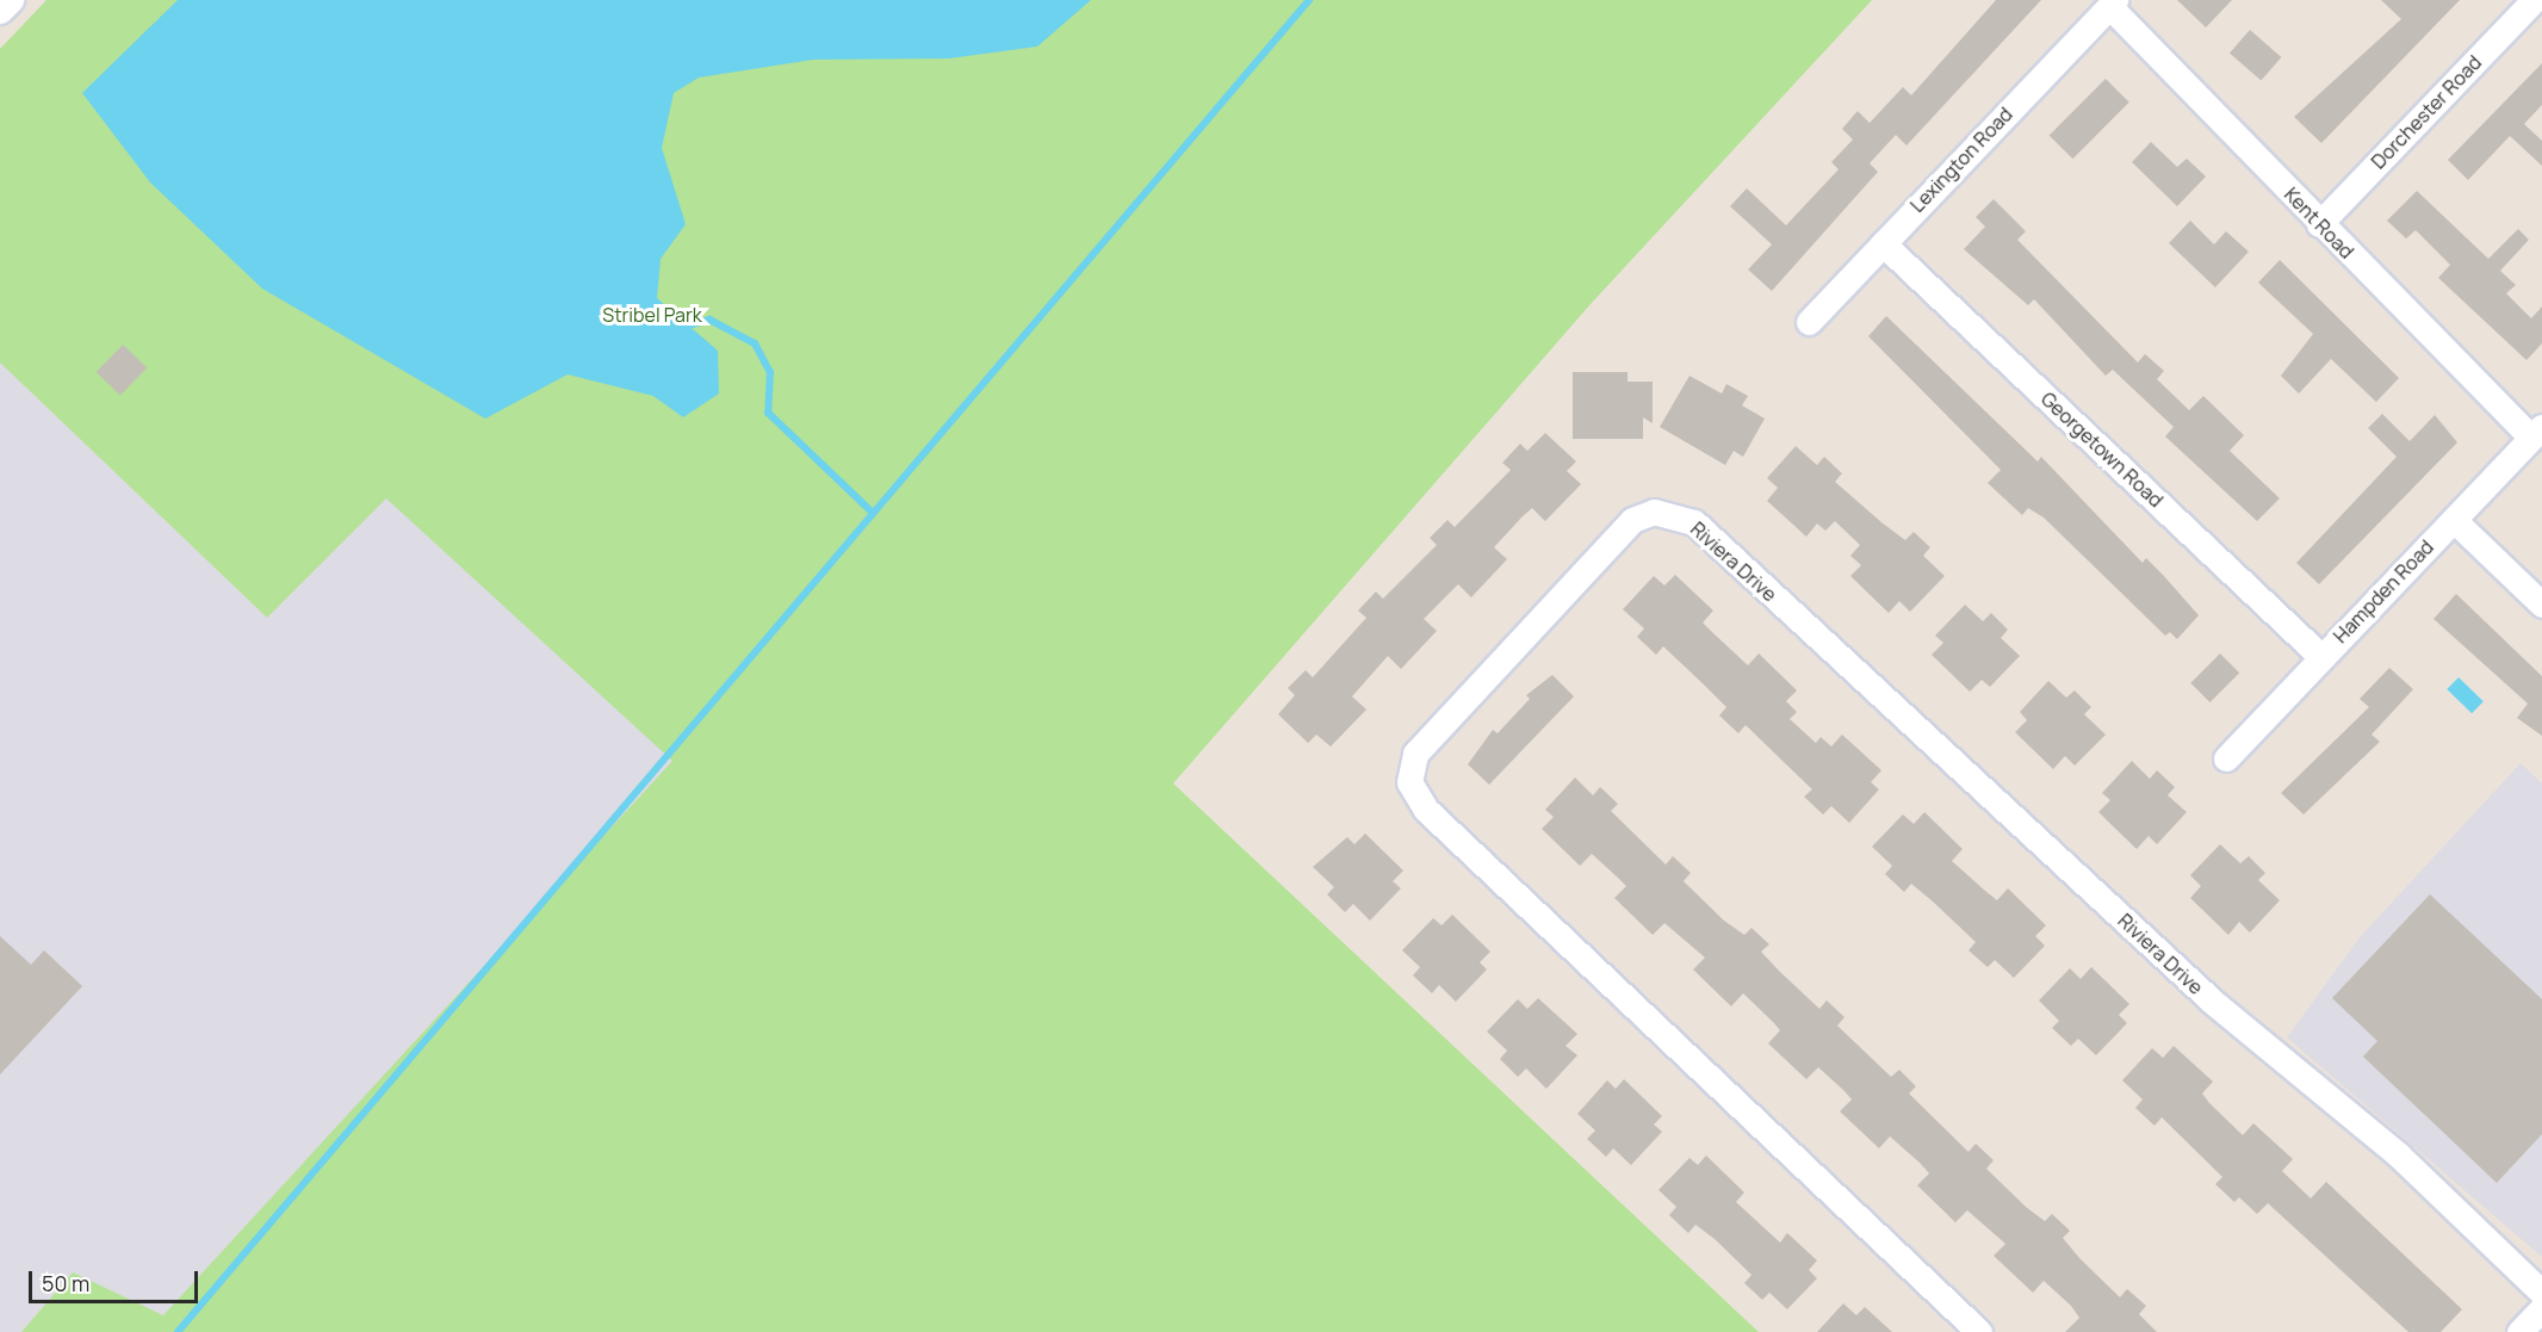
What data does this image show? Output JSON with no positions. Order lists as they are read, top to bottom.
{
  "streets": {
    "street": [
      "Dorchester Road",
      "Lexington Road",
      "Kent Road",
      "Georgetown Road",
      "Riviera Drive",
      "Hampden Road"
    ]
  },
  "crossings": [
    ["Dorchester Road", "Kent Road"],
    ["Lexington Road", "Kent Road"],
    ["Lexington Road", "Georgetown Road"],
    ["Kent Road", "Hampden Road"],
    ["Georgetown Road", "Hampden Road"]
  ],
  "parks": ["Stribel Park"],
  "scale_bar": "50 m"
}
